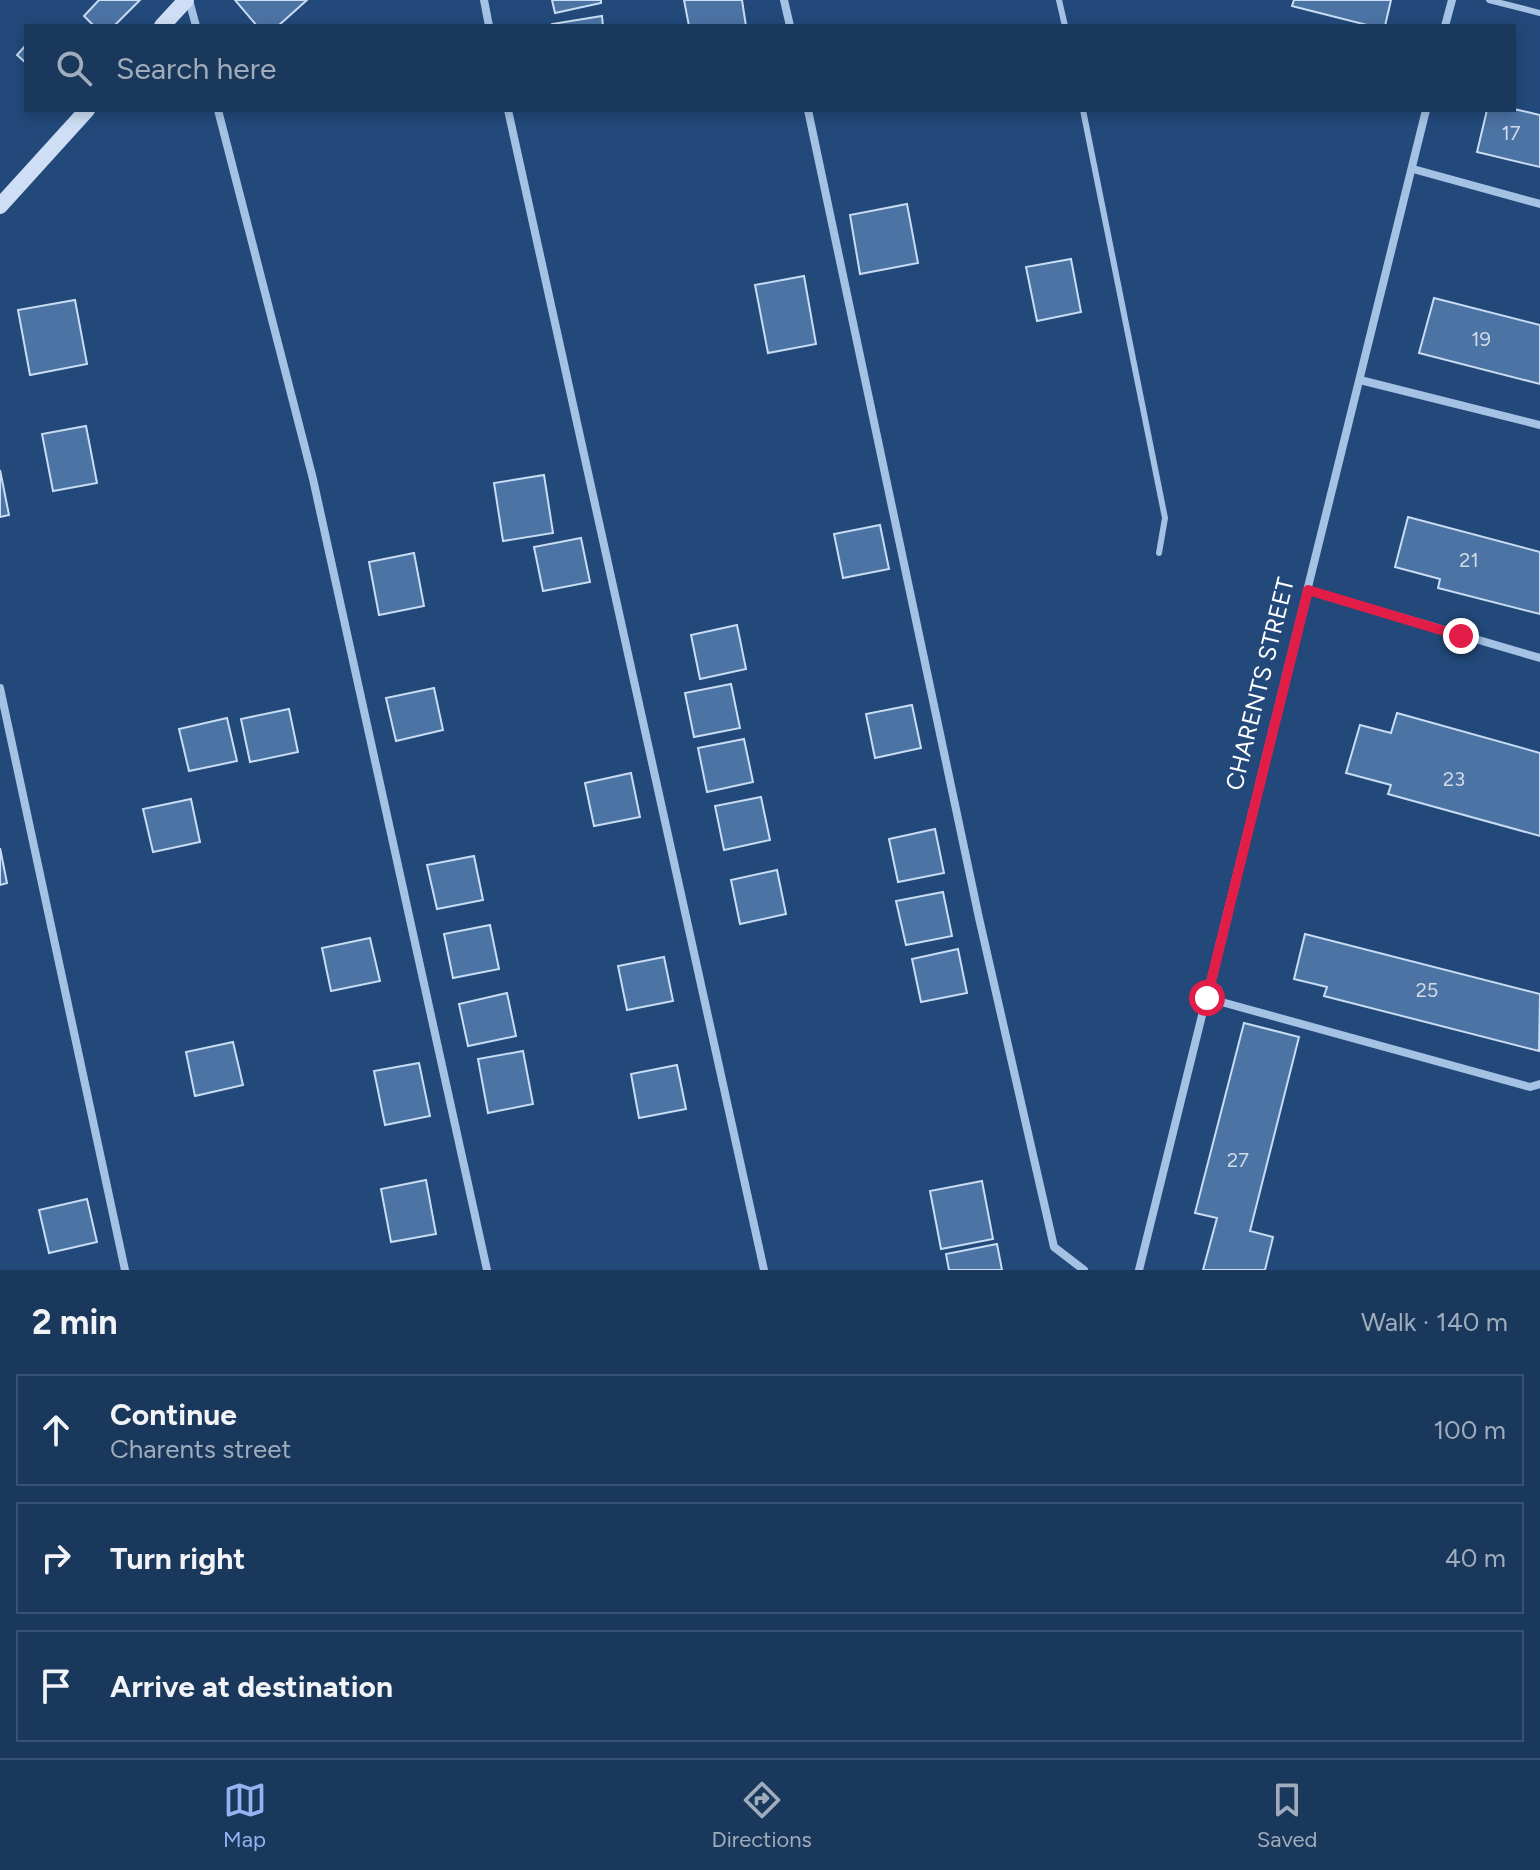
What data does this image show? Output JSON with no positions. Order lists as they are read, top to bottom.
{
  "streets": {
    "street": ["CHARENTS STREET"]
  },
  "house_numbers": [
    "17",
    "19",
    "21",
    "23",
    "25",
    "27"
  ],
  "page": {
    "search": "Search here",
    "heading": ["2 min", "Walk · 140 m"],
    "list": [
      ["Continue", "Charents street", "100 m"],
      ["Turn right", "40 m"],
      "Arrive at destination"
    ],
    "nav": ["Map", "Directions", "Saved"]
  }
}
